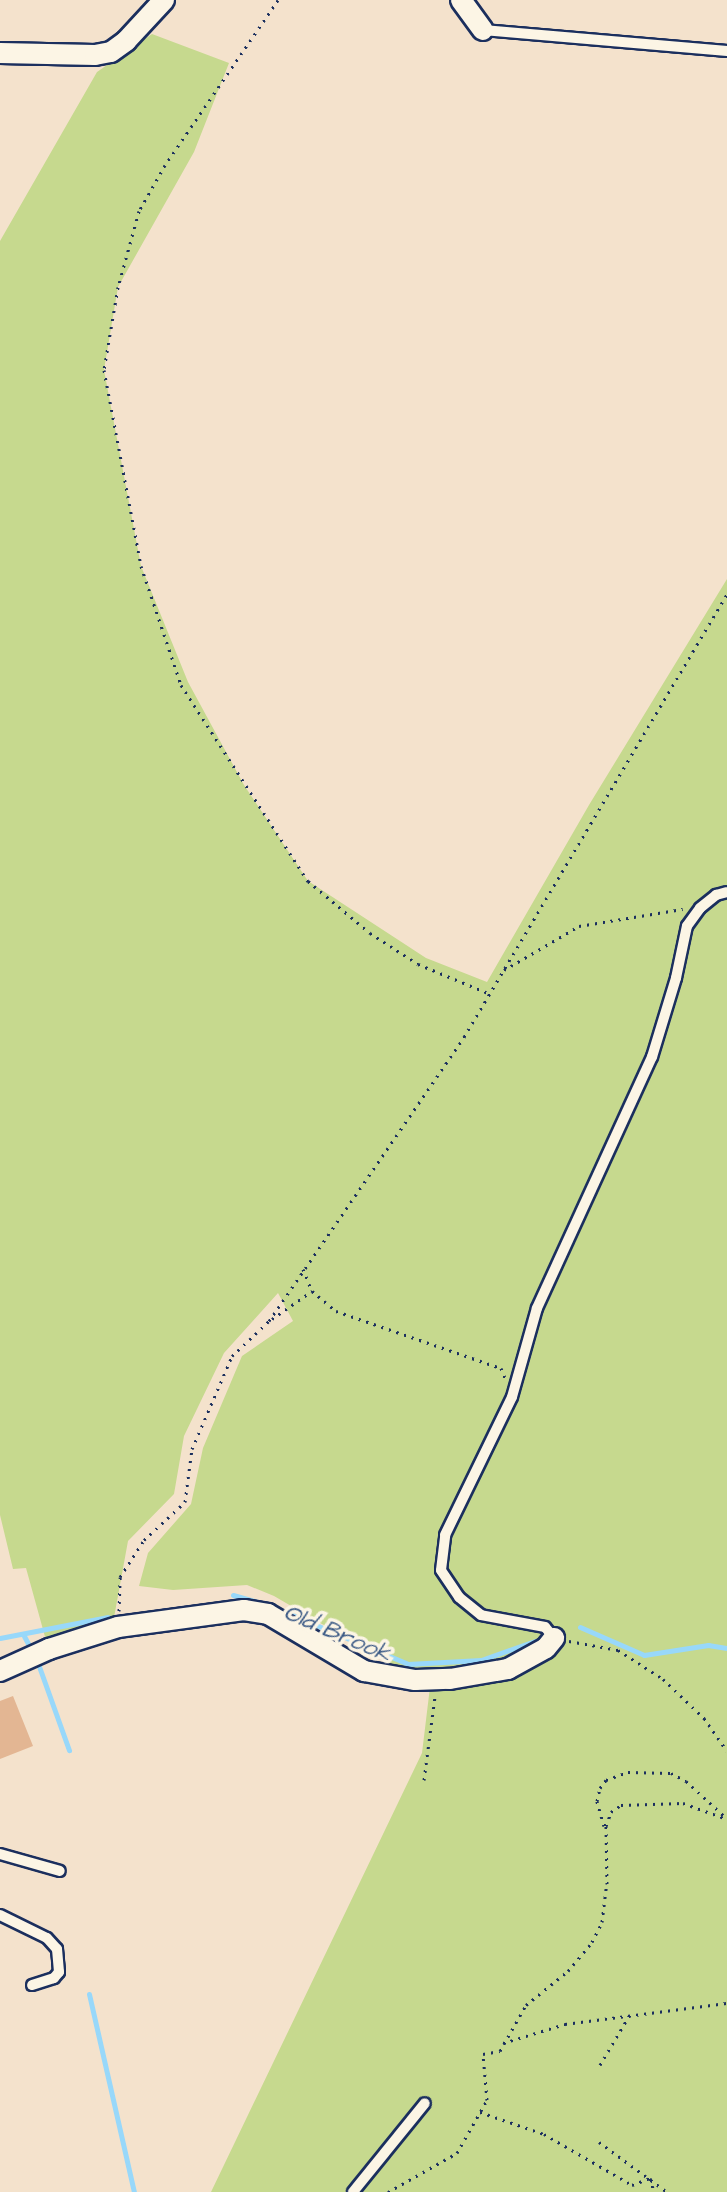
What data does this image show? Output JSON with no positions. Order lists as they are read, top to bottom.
{
  "water": ["Old Brook"]
}
